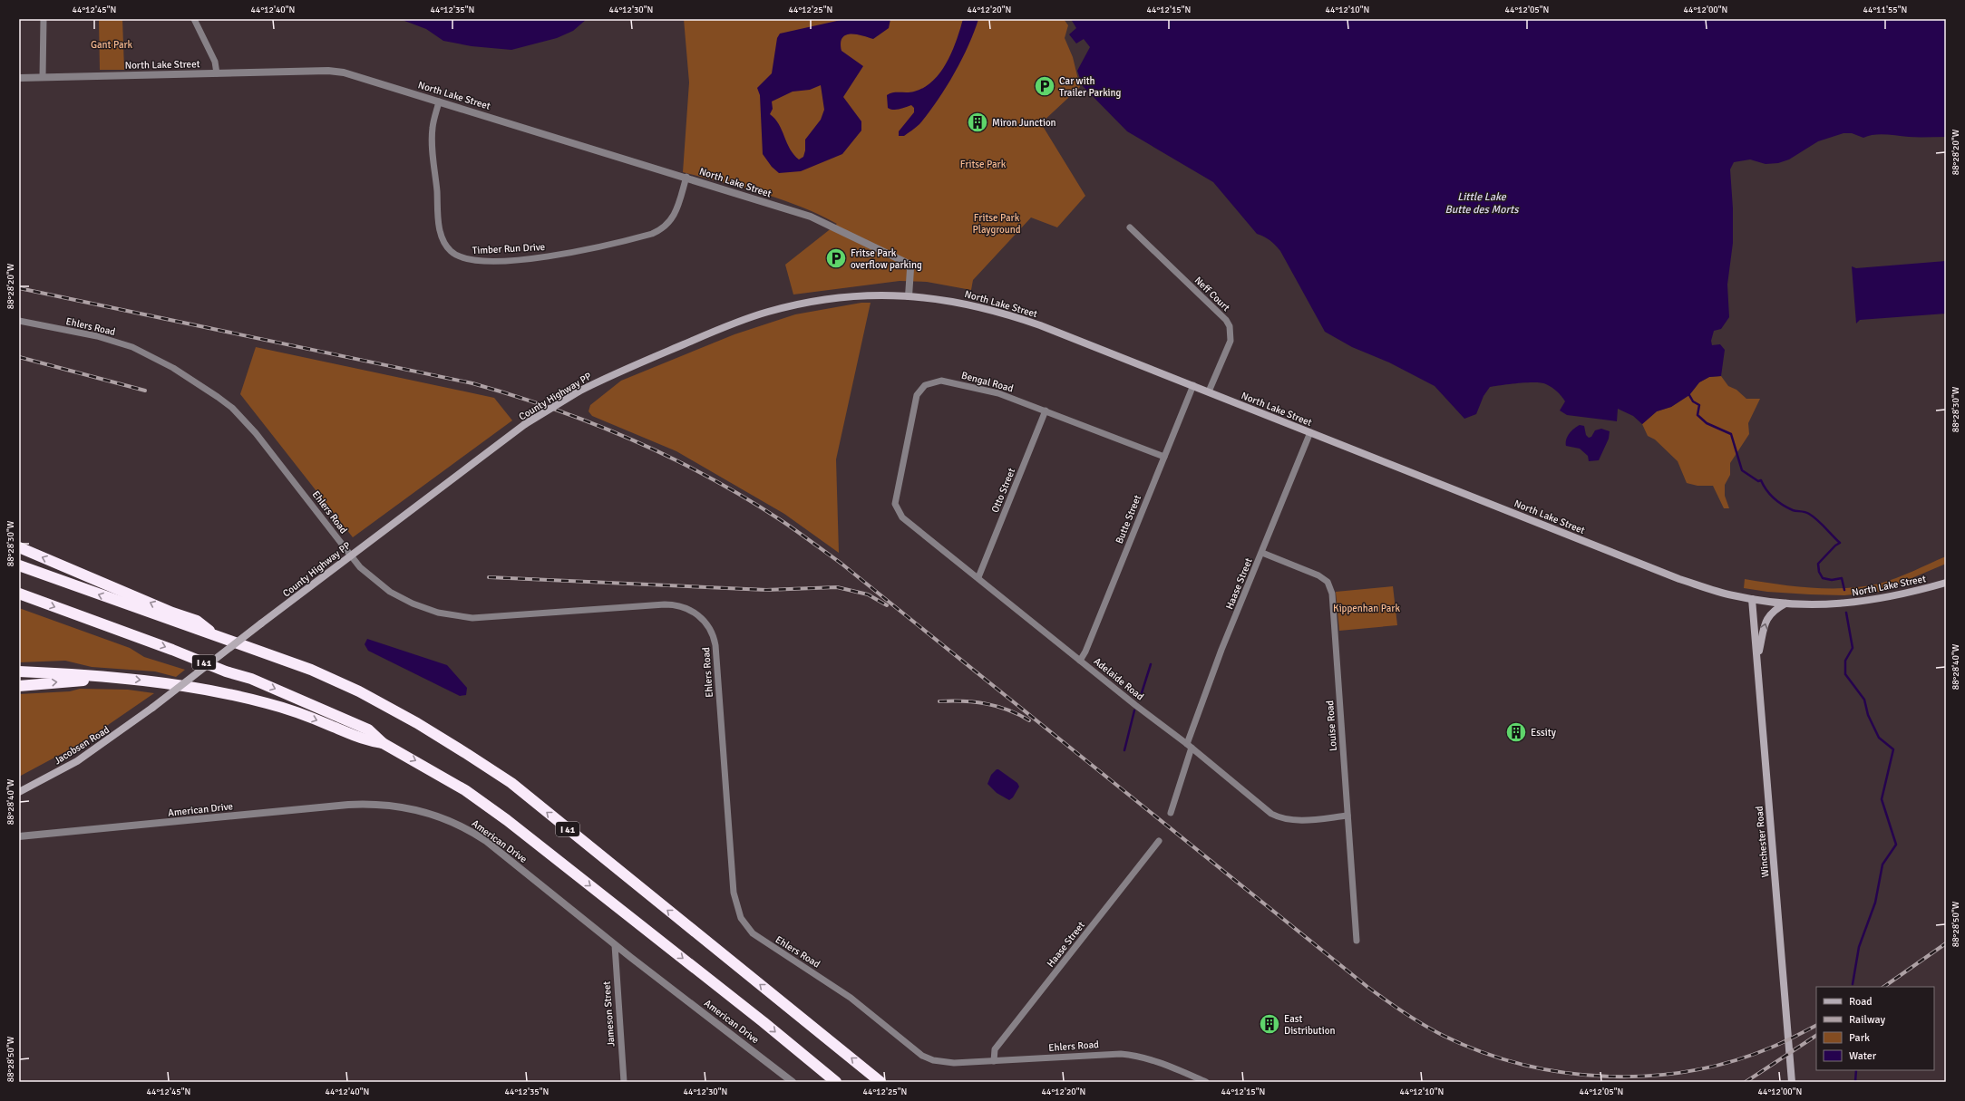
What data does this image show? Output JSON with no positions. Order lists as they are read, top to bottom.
{
  "streets": {
    "highway": ["I 41"],
    "main road": [
      "North Lake Street",
      "County Highway PP",
      "Jacobsen Road",
      "Winchester Road"
    ],
    "street": [
      "Timber Run Drive",
      "Neff Court",
      "Ehlers Road",
      "Bengal Road",
      "Otto Street",
      "Butte Street",
      "Haase Street",
      "Adelaide Road",
      "Louise Road",
      "American Drive",
      "Jameson Street"
    ]
  },
  "crossings": [
    ["North Lake Street", "Timber Run Drive"],
    ["North Lake Street", "Neff Court"],
    ["North Lake Street", "County Highway PP"],
    ["North Lake Street", "Butte Street"],
    ["North Lake Street", "Haase Street"],
    ["North Lake Street", "Winchester Road"],
    ["Ehlers Road", "County Highway PP"],
    ["Ehlers Road", "Haase Street"],
    ["Bengal Road", "Otto Street"],
    ["Bengal Road", "Butte Street"],
    ["Bengal Road", "Adelaide Road"],
    ["County Highway PP", "Jacobsen Road"],
    ["Otto Street", "Adelaide Road"],
    ["Butte Street", "Adelaide Road"],
    ["Haase Street", "Adelaide Road"],
    ["Haase Street", "Louise Road"],
    ["Adelaide Road", "Louise Road"],
    ["American Drive", "Jameson Street"]
  ],
  "water": ["Little Lake Butte des Morts"],
  "parks": [
    "Gant Park",
    "Fritse Park",
    "Fritse Park Playground",
    "Kippenhan Park"
  ],
  "places": {
    "parking": ["Car with Trailer Parking", "Fritse Park overflow parking"],
    "building": ["Miron Junction", "Essity", "East Distribution"]
  },
  "legend": [
    "Road",
    "Railway",
    "Park",
    "Water"
  ],
  "coordinates": [
    "44°12'45\"N",
    "44°12'40\"N",
    "44°12'35\"N",
    "44°12'30\"N",
    "44°12'25\"N",
    "44°12'20\"N",
    "44°12'15\"N",
    "44°12'10\"N",
    "44°12'05\"N",
    "44°12'00\"N",
    "44°11'55\"N",
    "88°28'20\"W",
    "88°28'30\"W",
    "88°28'40\"W",
    "88°28'50\"W"
  ]
}
